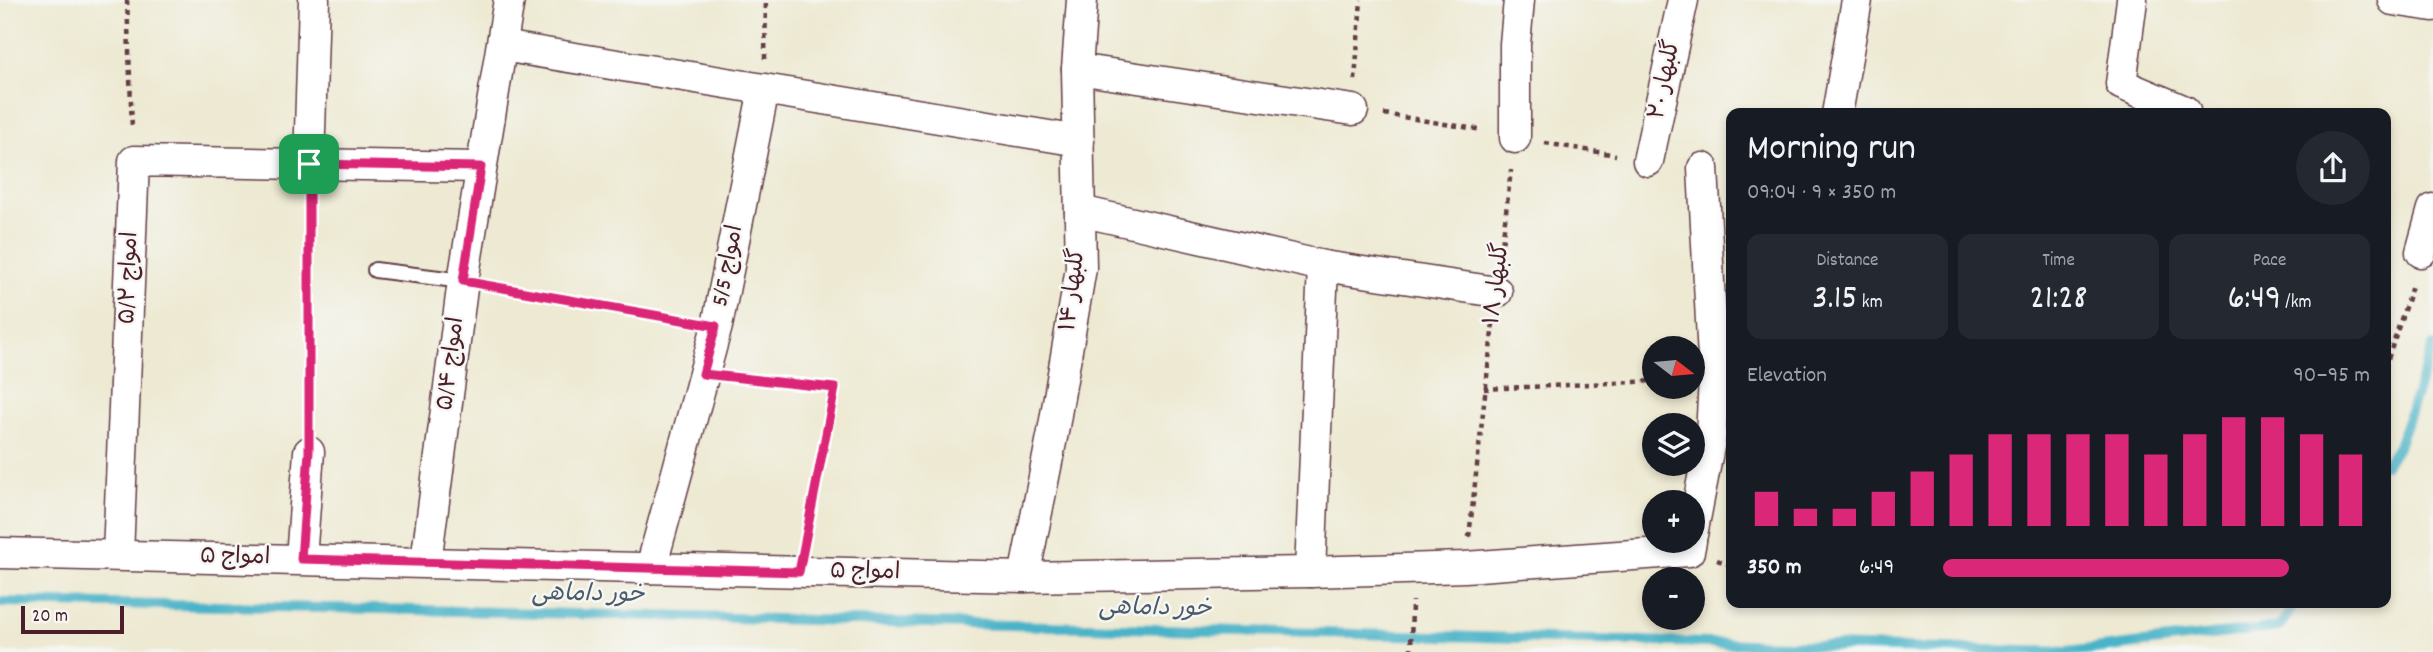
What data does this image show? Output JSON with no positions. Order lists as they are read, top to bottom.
{
  "streets": {
    "street": [
      "گلبهار ۲۰",
      "امواج 5/5",
      "امواج ۵/۲",
      "گلبهار ۱۴",
      "امواج ۵/۴",
      "امواج ۵"
    ],
    "path": ["گلبهار ۱۸"]
  },
  "crossings": [
    ["امواج 5/5", "امواج ۵"],
    ["امواج ۵/۲", "امواج ۵"],
    ["گلبهار ۱۸", "امواج ۵"],
    ["گلبهار ۱۴", "امواج ۵"],
    ["امواج ۵/۴", "امواج ۵"]
  ],
  "water": ["خور داماهی"],
  "scale_bar": "20 m",
  "north": "right",
  "page": {
    "heading": ["Morning run", "09:04 · 9 × 350 m"],
    "stats": [
      ["Distance", "3.15 km"],
      ["Time", "21:28"],
      ["Pace", "6:49 /km"]
    ],
    "map_buttons": ["+", "−"],
    "chart": ["Elevation", "90–95 m"],
    "list": [
      {
        "name": "350 m",
        "note": "6:49"
      }
    ],
    "scale": "20 m"
  }
}
